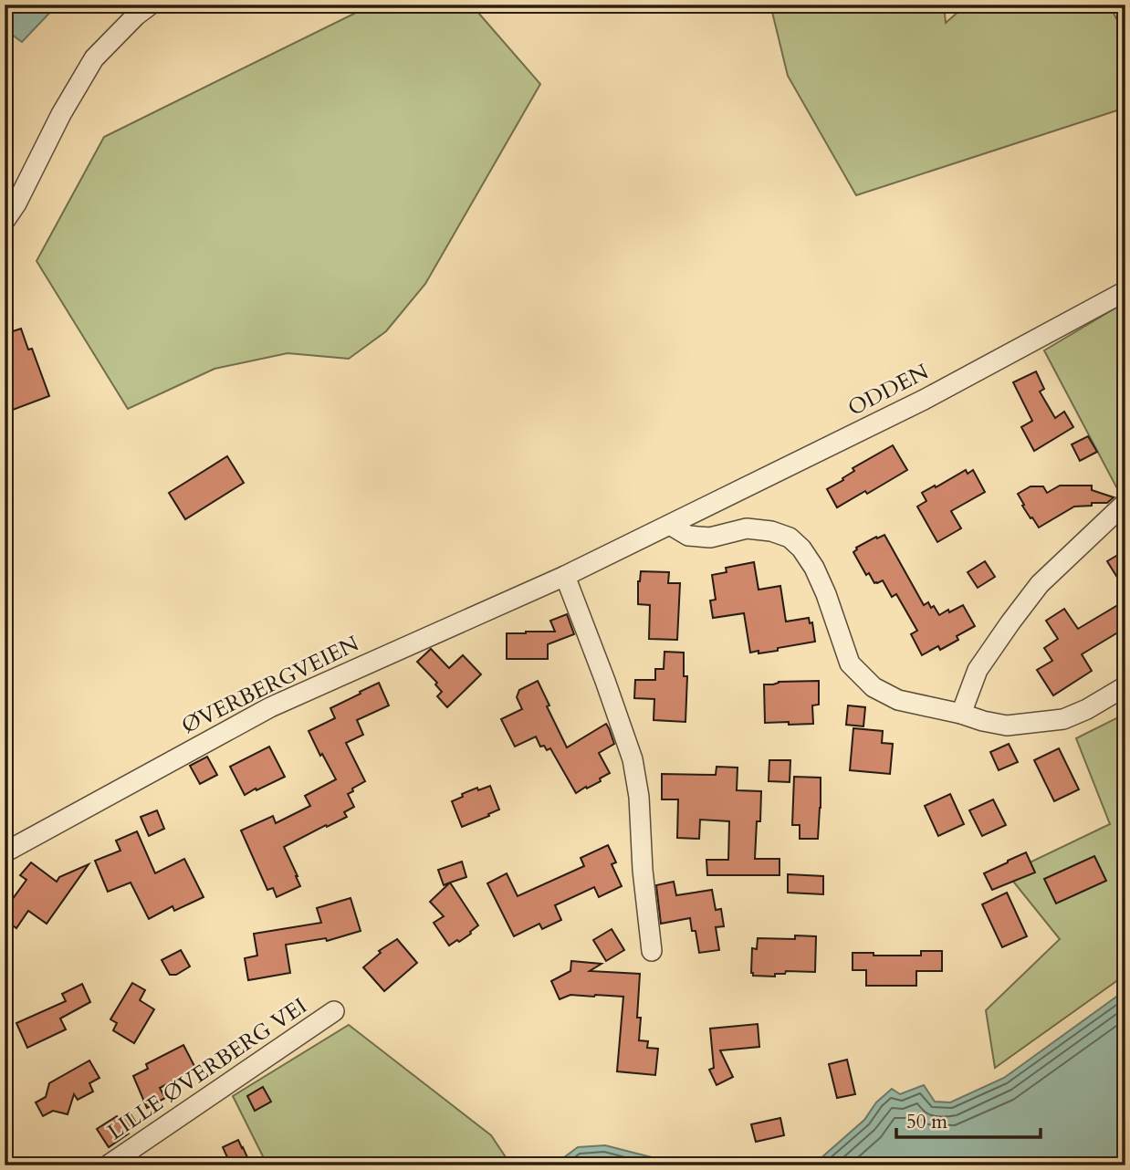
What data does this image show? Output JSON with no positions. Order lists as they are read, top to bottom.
{
  "streets": {
    "street": ["ODDEN", "ØVERBERGVEIEN", "LILLE ØVERBERG VEI"]
  },
  "crossings": [
    ["ODDEN", "ØVERBERGVEIEN"]
  ],
  "scale_bar": "50 m"
}
